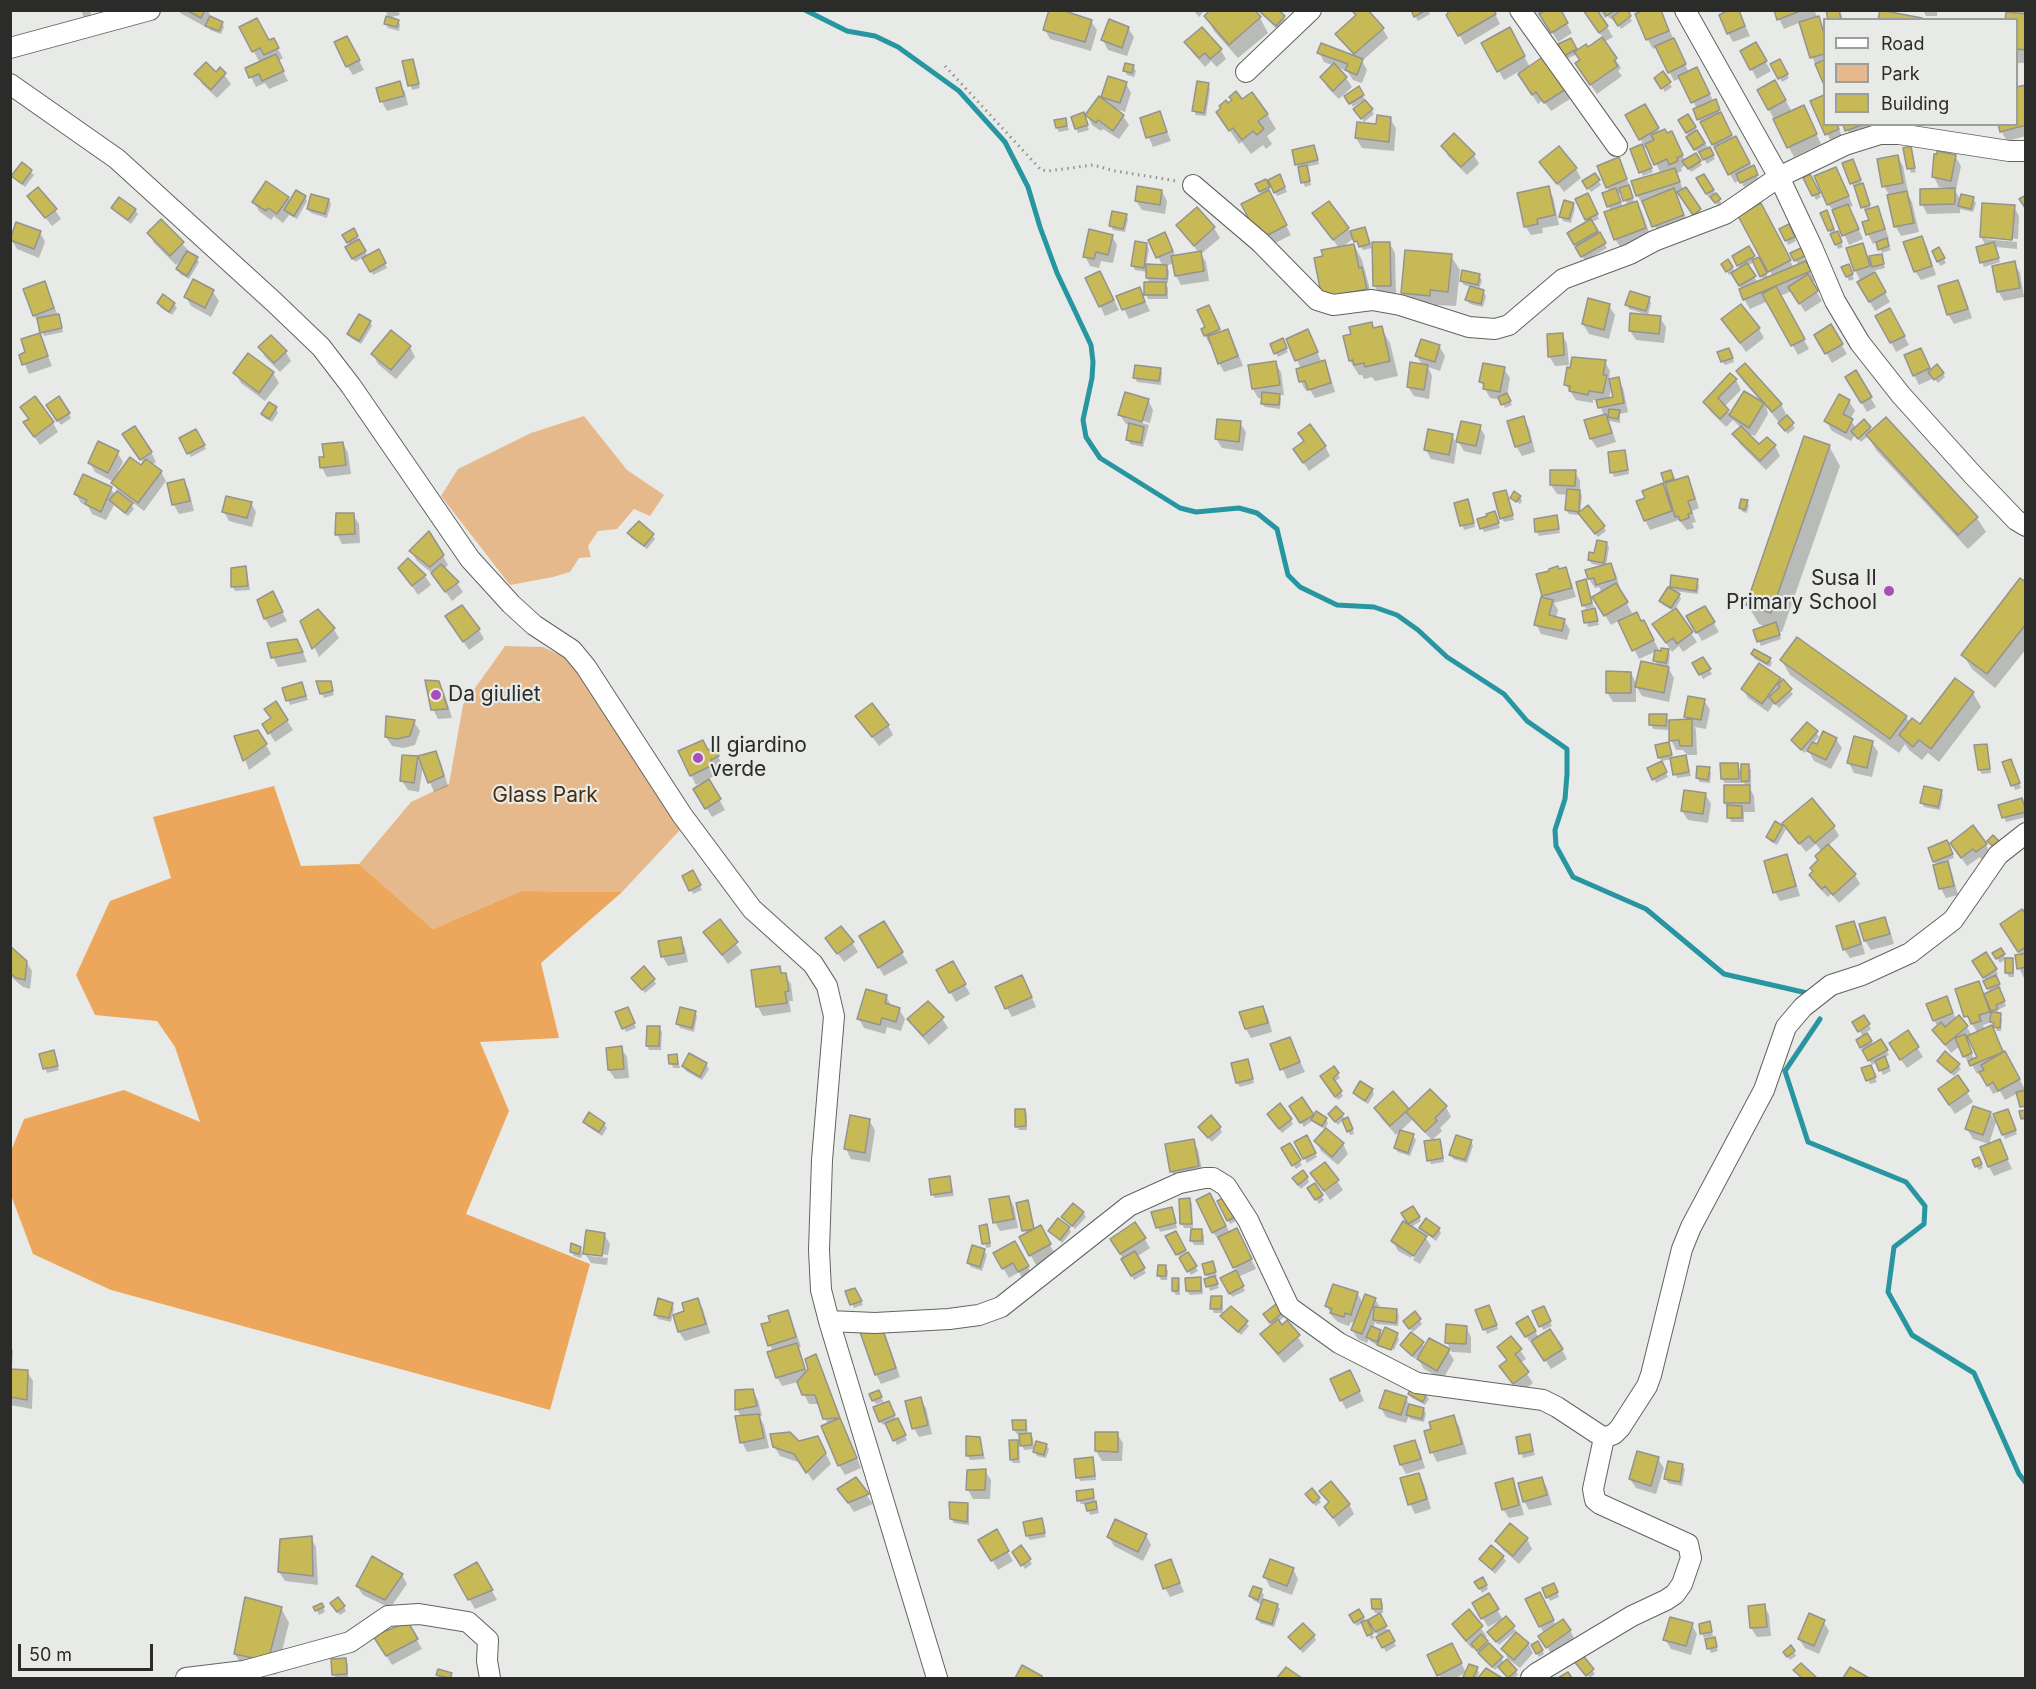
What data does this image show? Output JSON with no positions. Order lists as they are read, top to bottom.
{
  "parks": ["Glass Park"],
  "places": ["Susa II Primary School", "Da giuliet", "Il giardino verde"],
  "legend": ["Road", "Park", "Building"],
  "scale_bar": "50 m"
}
